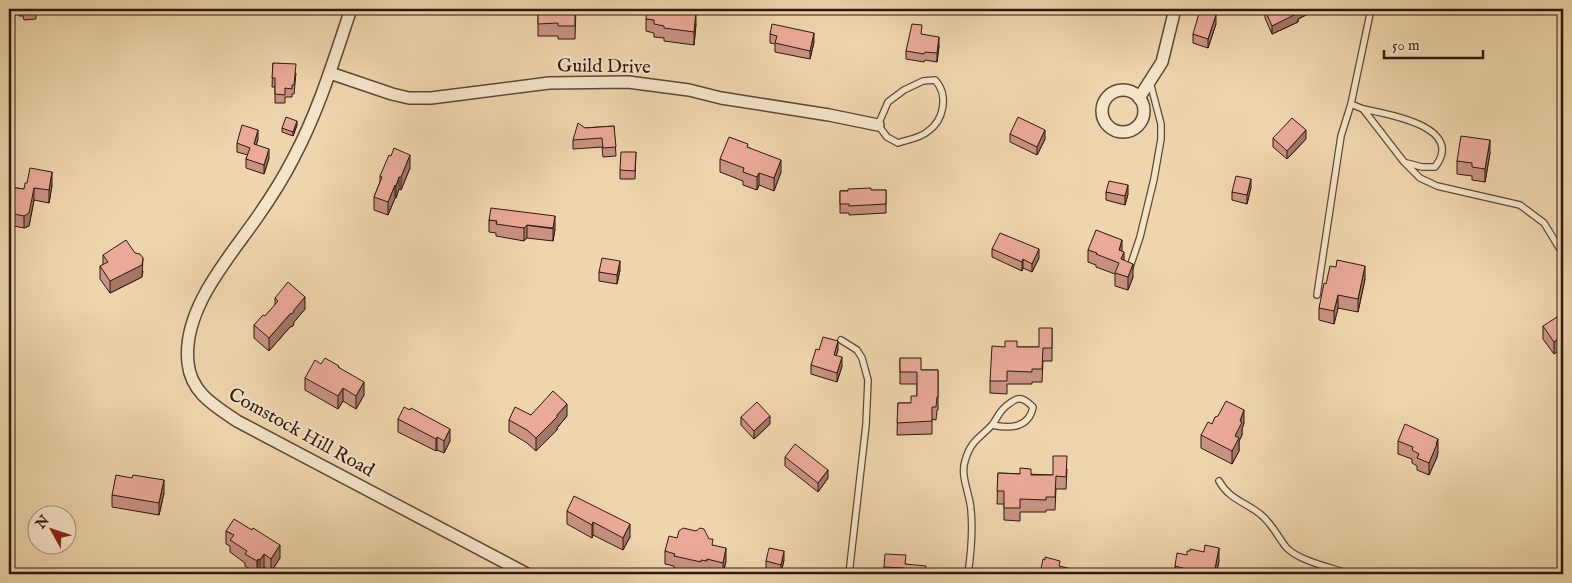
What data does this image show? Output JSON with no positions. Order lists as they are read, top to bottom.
{
  "streets": {
    "street": ["Guild Drive", "Comstock Hill Road"]
  },
  "crossings": [
    ["Guild Drive", "Comstock Hill Road"]
  ],
  "scale_bar": "50 m",
  "north": "top left"
}
